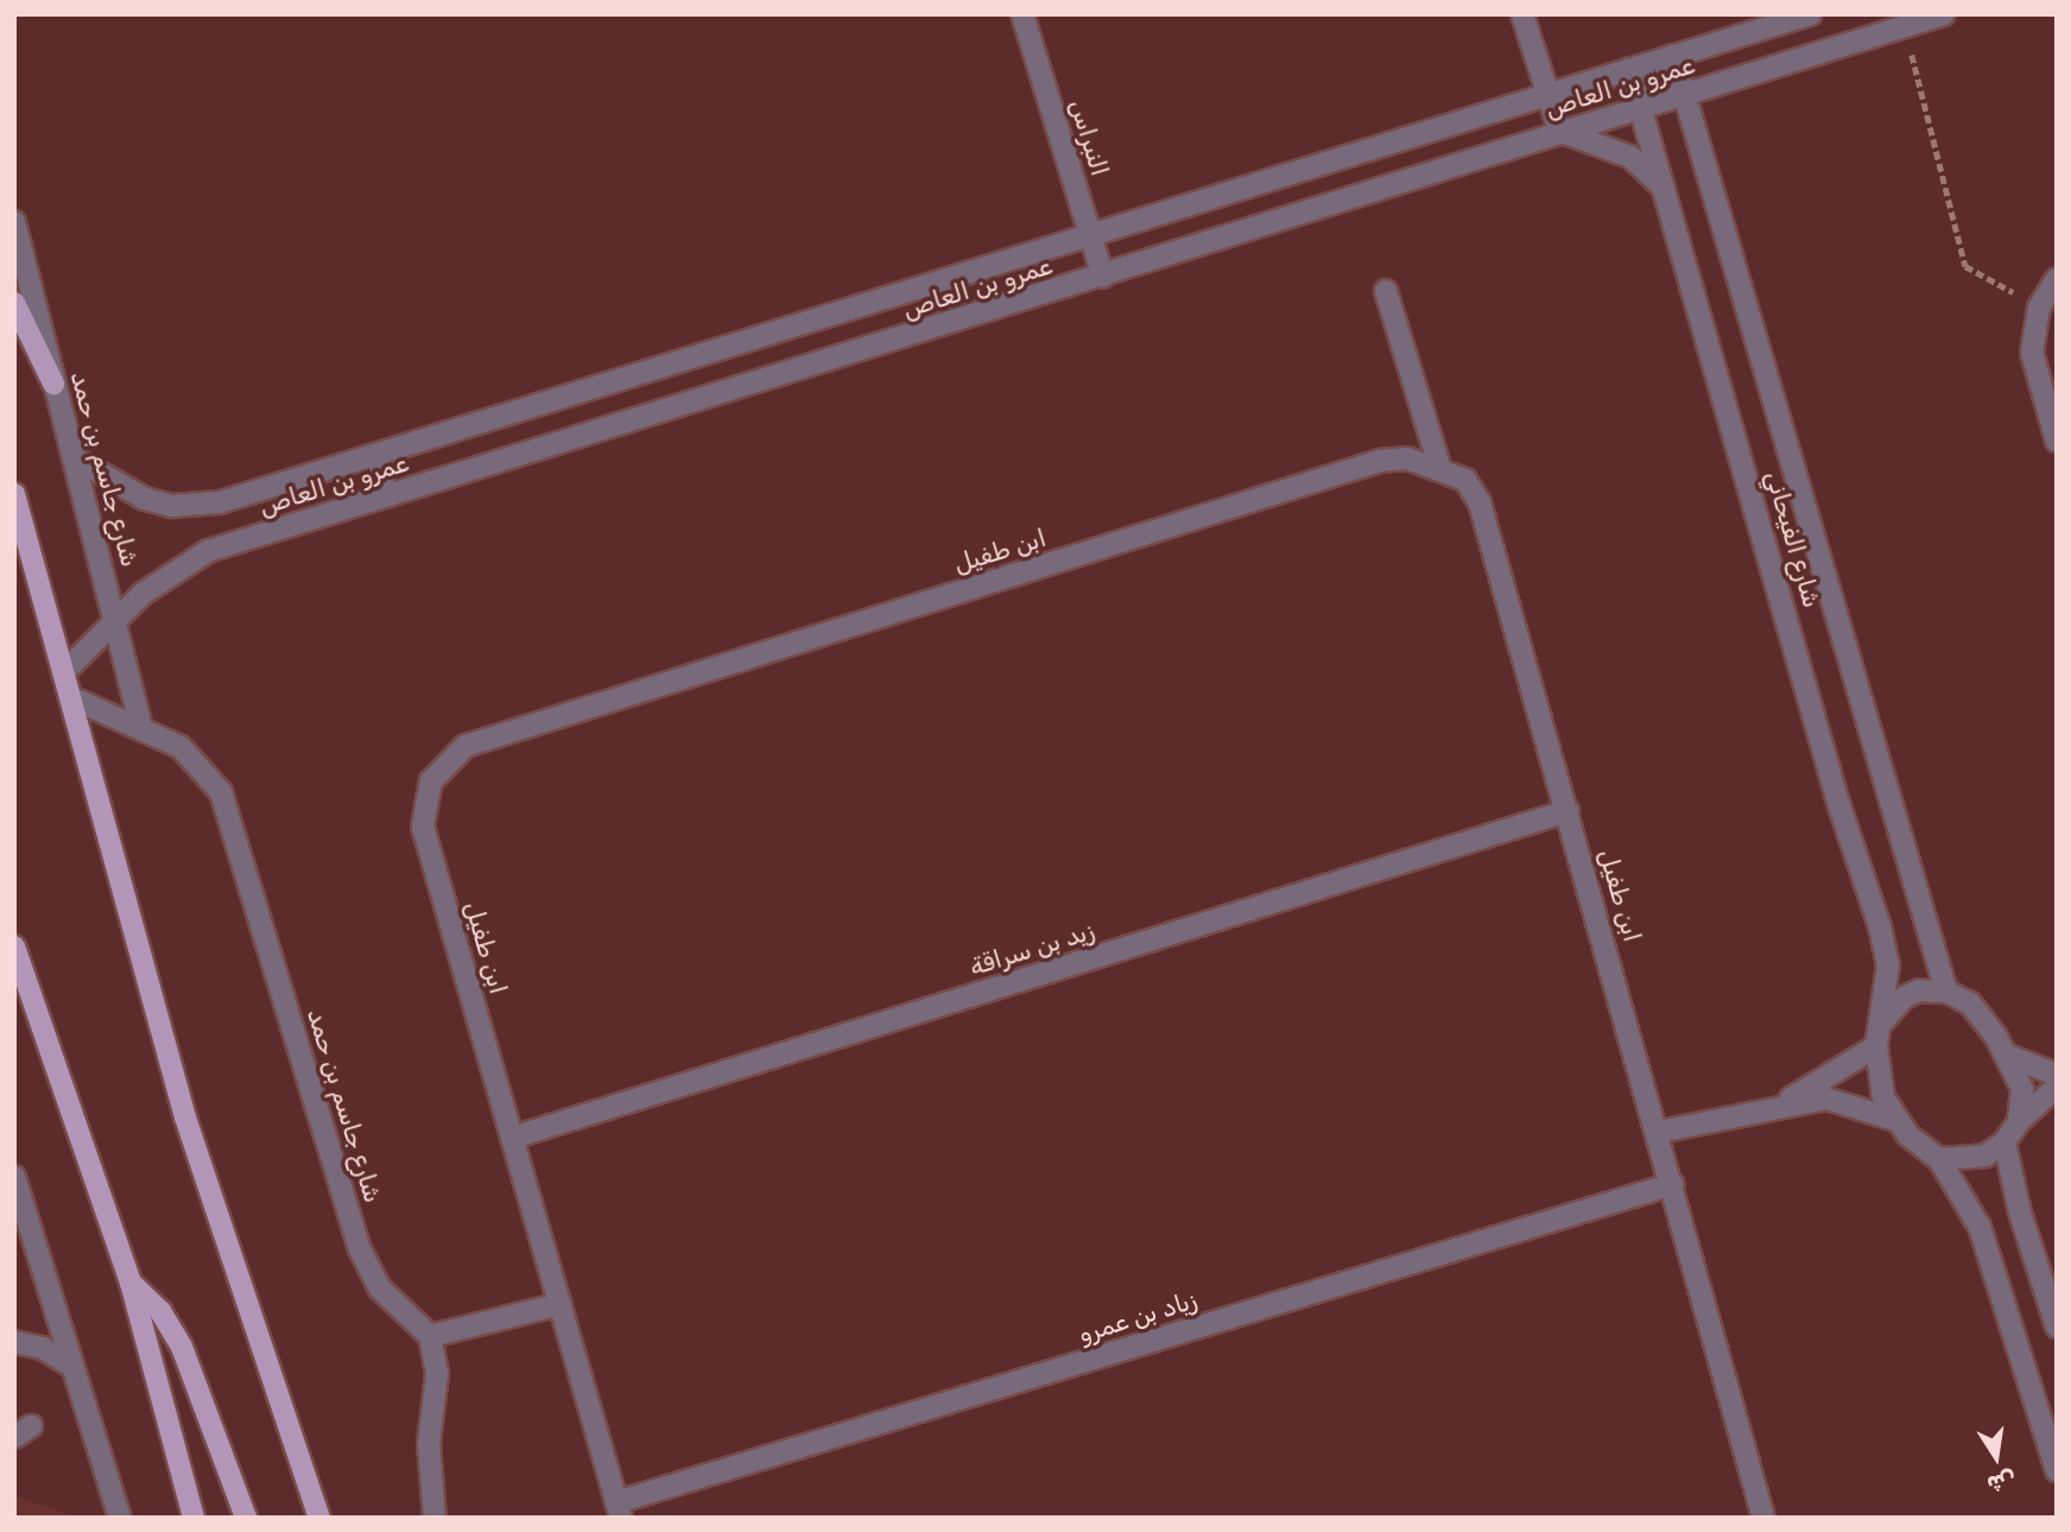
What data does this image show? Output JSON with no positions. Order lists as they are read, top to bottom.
{
  "streets": {
    "street": [
      "عمرو بن العاص",
      "النبراس",
      "شارع جاسم بن حمد",
      "شارع الفيحاني",
      "ابن طفيل",
      "زيد بن سراقة",
      "زياد بن عمرو"
    ]
  },
  "crossings": [
    ["عمرو بن العاص", "النبراس"],
    ["عمرو بن العاص", "شارع جاسم بن حمد"],
    ["عمرو بن العاص", "شارع الفيحاني"],
    ["ابن طفيل", "زيد بن سراقة"],
    ["ابن طفيل", "زياد بن عمرو"]
  ],
  "north": "bottom"
}
